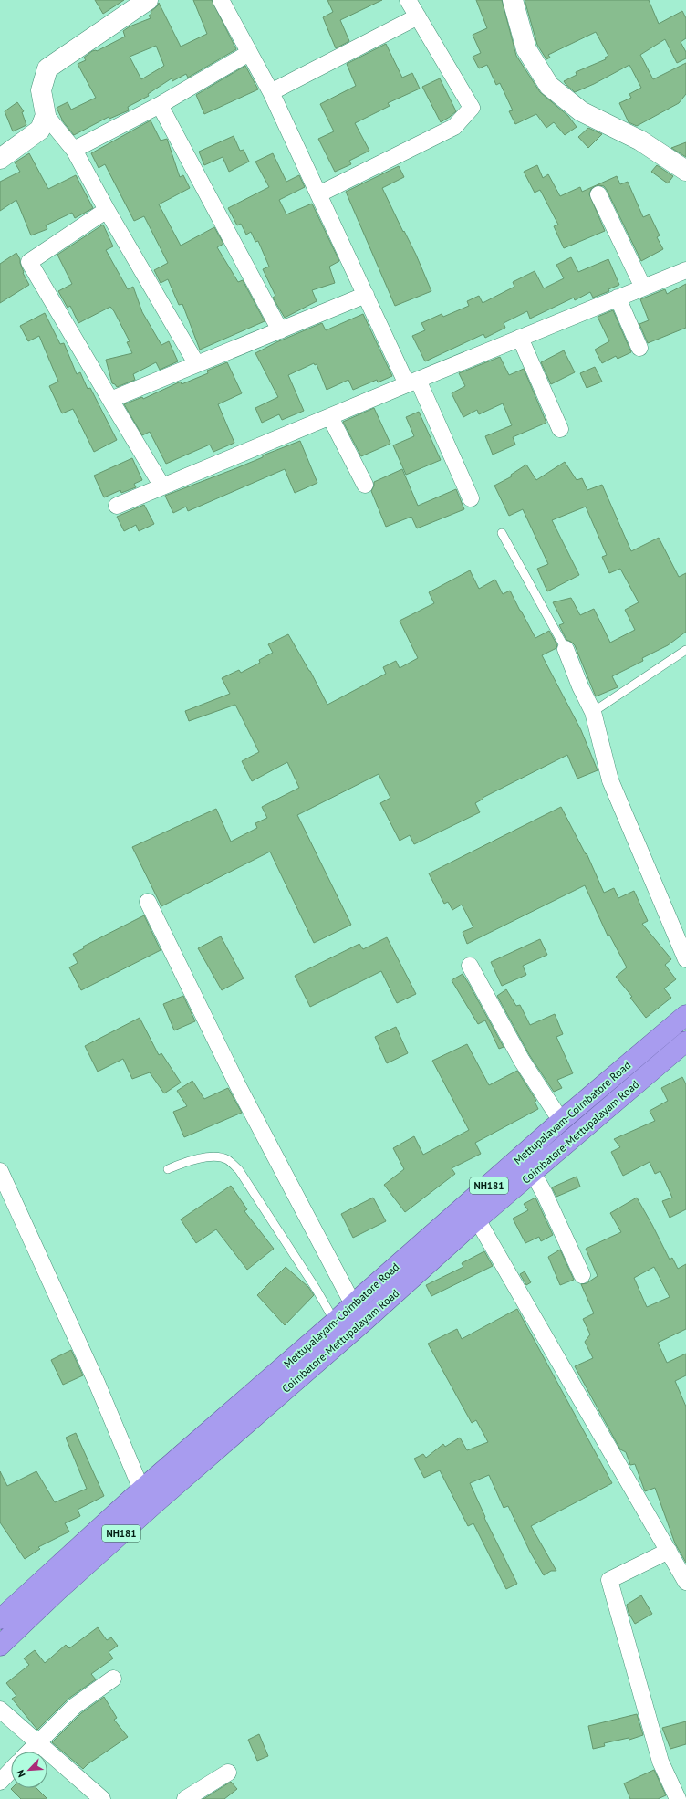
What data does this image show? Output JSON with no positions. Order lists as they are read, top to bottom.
{
  "streets": {
    "highway": ["Mettupalayam-Coimbatore Road", "Coimbatore-Mettupalayam Road", "NH181"]
  },
  "crossings": [
    ["Mettupalayam-Coimbatore Road", "Coimbatore-Mettupalayam Road"]
  ],
  "north": "bottom left"
}
